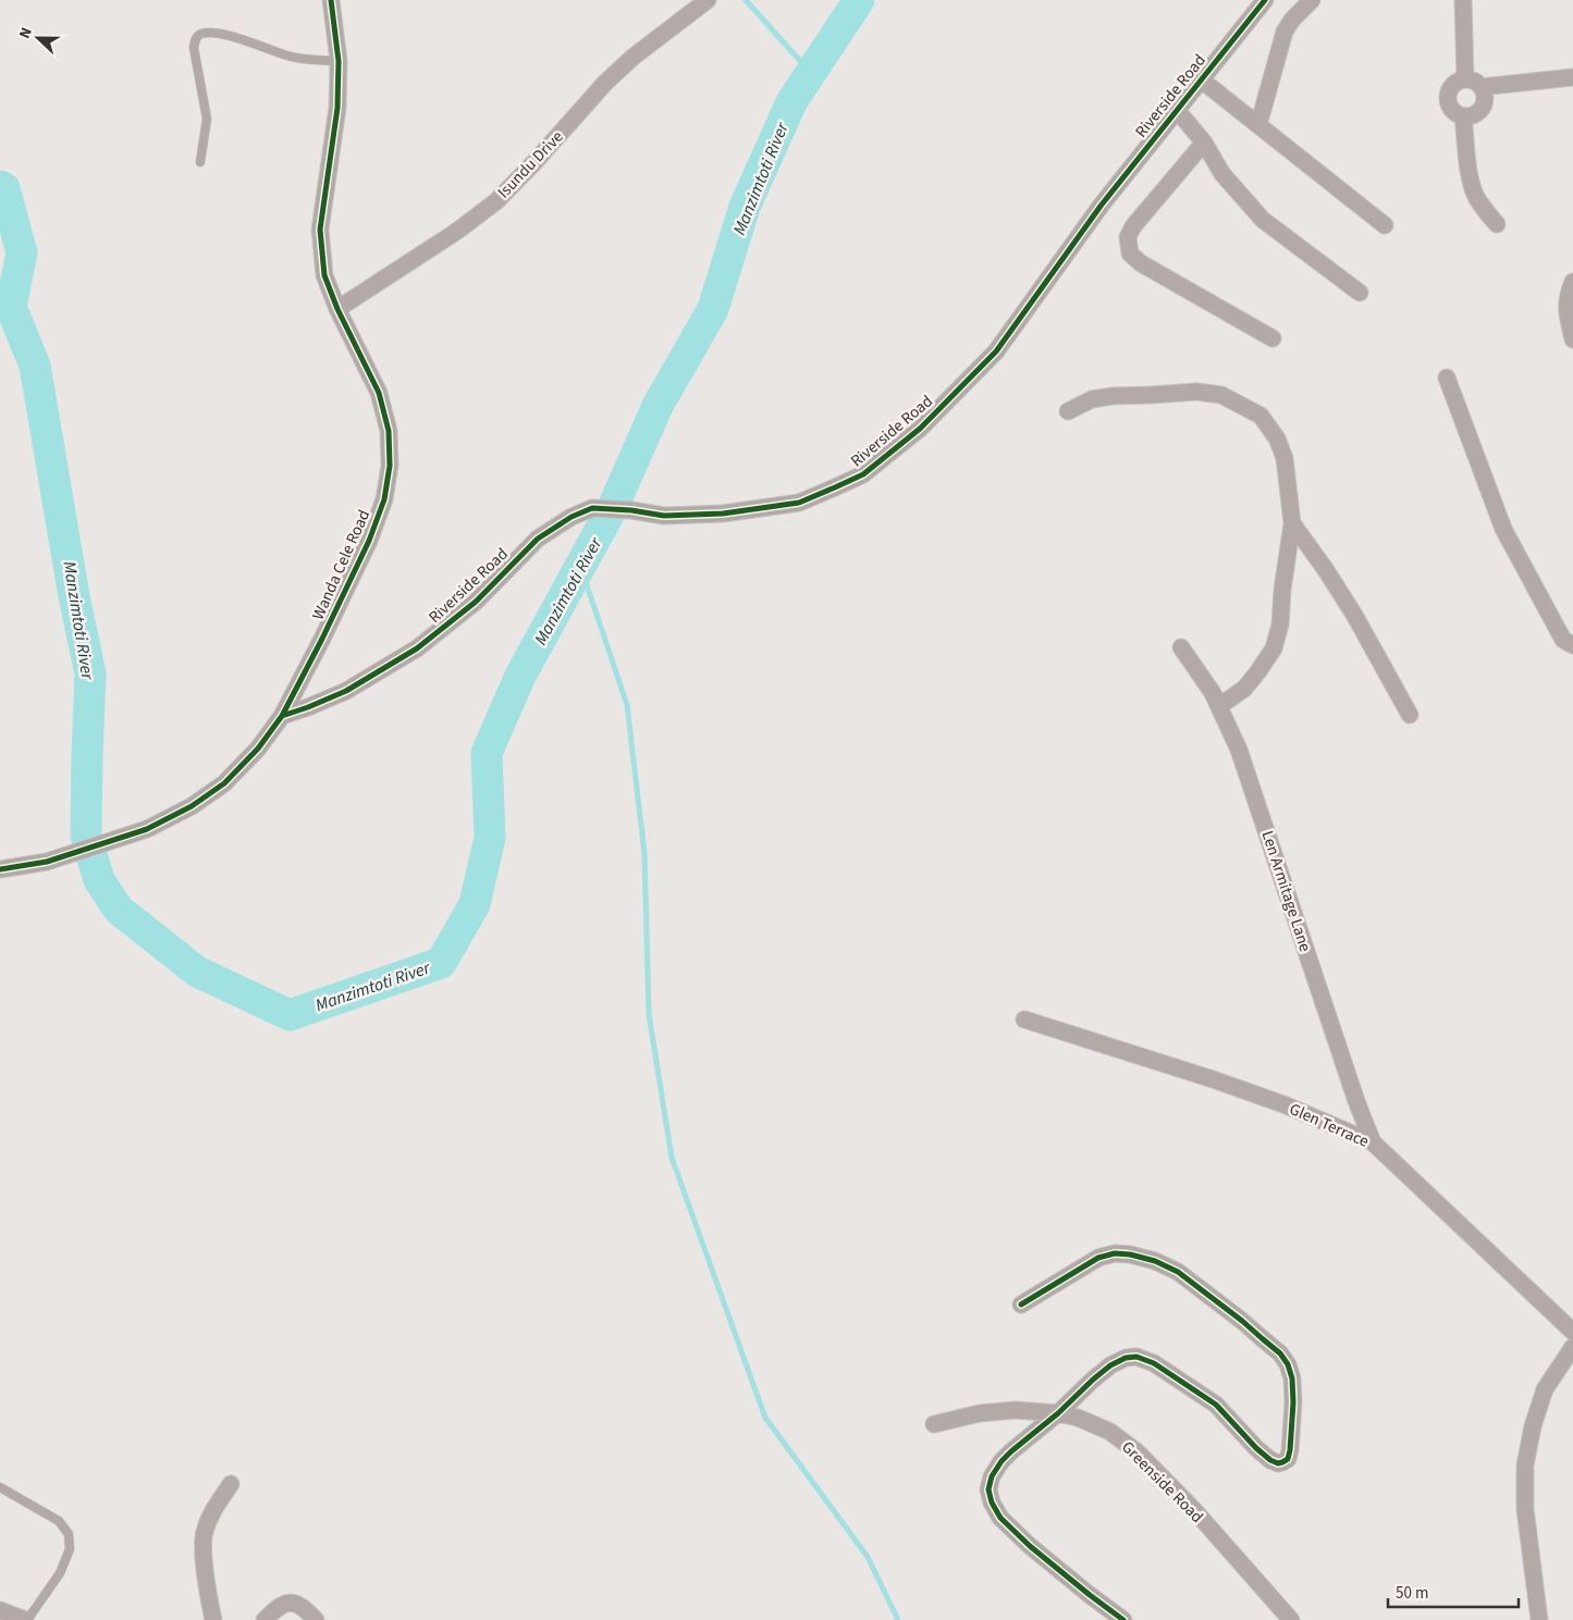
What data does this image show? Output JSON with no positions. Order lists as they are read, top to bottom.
{
  "streets": {
    "street": [
      "Riverside Road",
      "Isundu Drive",
      "Wanda Cele Road",
      "Len Armitage Lane",
      "Glen Terrace",
      "Greenside Road"
    ]
  },
  "crossings": [
    ["Riverside Road", "Wanda Cele Road"],
    ["Isundu Drive", "Wanda Cele Road"],
    ["Len Armitage Lane", "Glen Terrace"]
  ],
  "water": ["Manzimtoti River"],
  "scale_bar": "50 m",
  "north": "left"
}
